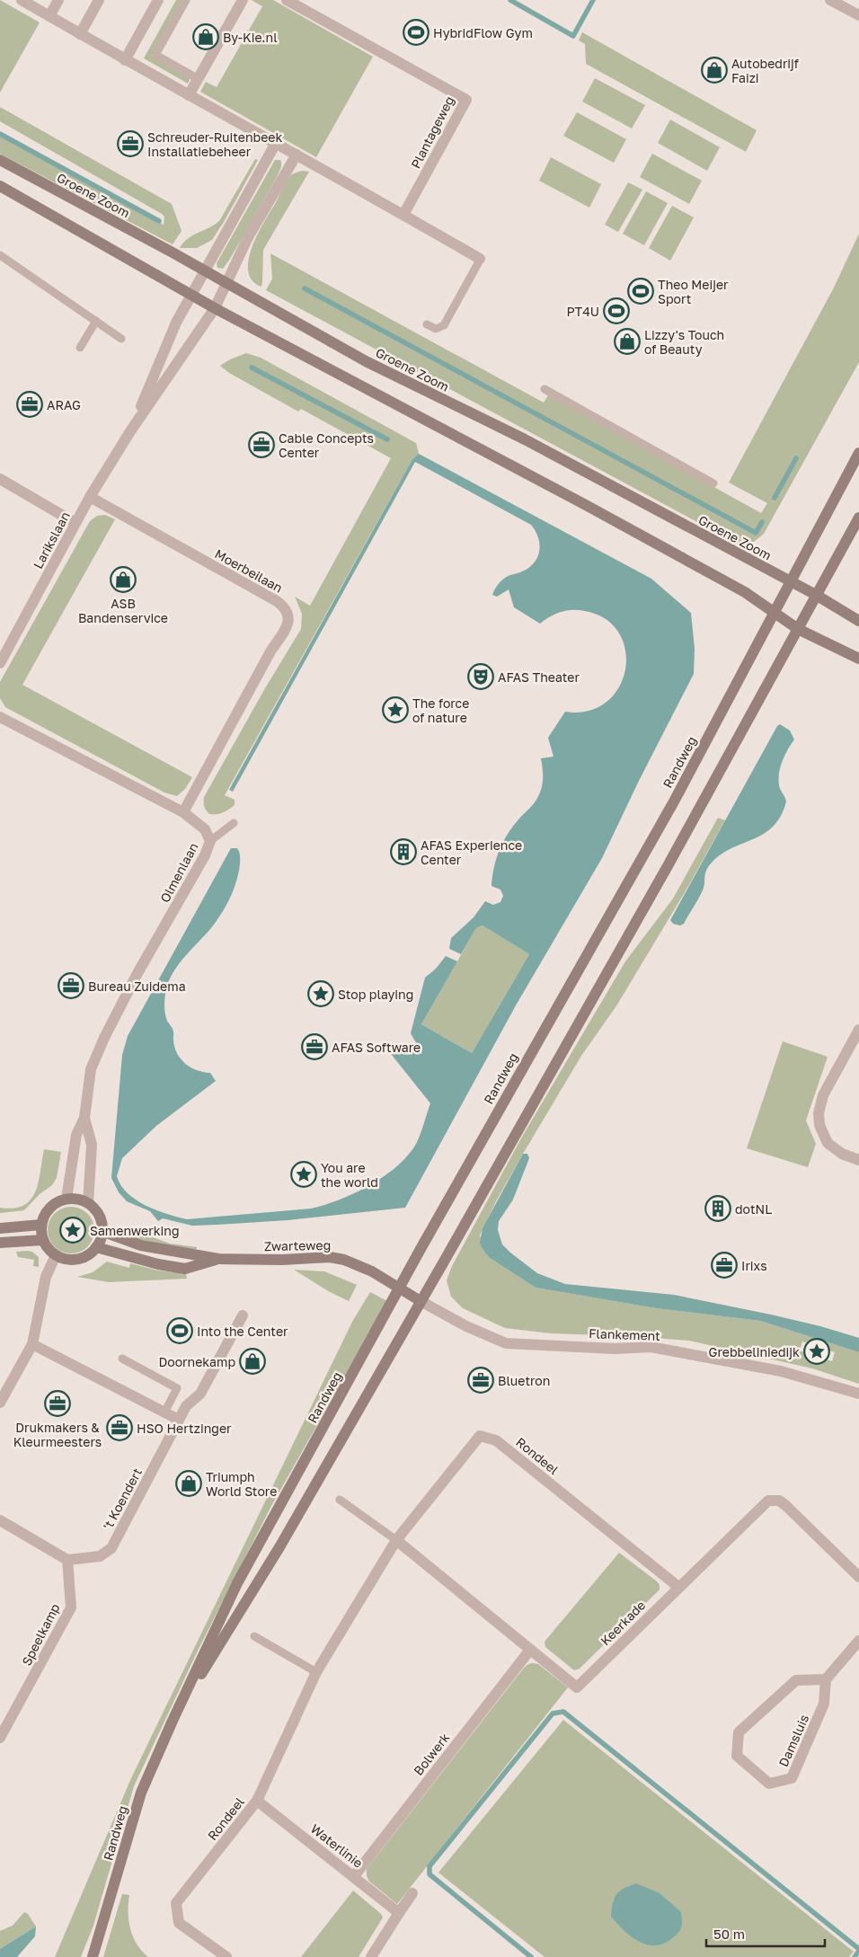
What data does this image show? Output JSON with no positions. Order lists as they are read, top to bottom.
{
  "streets": {
    "main road": ["Groene Zoom", "Randweg", "Zwarteweg"],
    "street": [
      "Plantageweg",
      "Larikslaan",
      "Moerbeilaan",
      "Olmenlaan",
      "Flankement",
      "Rondeel",
      "'t Koendert",
      "Keerkade",
      "Speelkamp",
      "Damsluis",
      "Bolwerk",
      "Waterlinie"
    ]
  },
  "crossings": [
    ["Groene Zoom", "Larikslaan"],
    ["Groene Zoom", "Randweg"],
    ["Larikslaan", "Moerbeilaan"],
    ["Moerbeilaan", "Olmenlaan"],
    ["Randweg", "Zwarteweg"],
    ["Randweg", "Flankement"],
    ["Olmenlaan", "Zwarteweg"],
    ["Zwarteweg", "Flankement"],
    ["Rondeel", "Keerkade"],
    ["Rondeel", "Waterlinie"],
    ["'t Koendert", "Speelkamp"],
    ["Keerkade", "Bolwerk"],
    ["Bolwerk", "Waterlinie"]
  ],
  "places": {
    "sports": [
      "HybridFlow Gym",
      "Theo Meijer Sport",
      "PT4U",
      "Into the Center"
    ],
    "shop": [
      "By-Kie.nl",
      "Autobedrijf Faizi",
      "Lizzy's Touch of Beauty",
      "ASB Bandenservice",
      "Doornekamp",
      "Triumph World Store"
    ],
    "office": [
      "Schreuder-Ruitenbeek Installatiebeheer",
      "ARAG",
      "Cable Concepts Center",
      "Bureau Zuidema",
      "AFAS Software",
      "Irixs",
      "Bluetron",
      "Drukmakers & Kleurmeesters",
      "HSO Hertzinger"
    ],
    "theatre": ["AFAS Theater"],
    "place": [
      "The force of nature",
      "Stop playing",
      "You are the world",
      "Samenwerking",
      "Grebbeliniedijk"
    ],
    "building": ["AFAS Experience Center", "dotNL"]
  },
  "scale_bar": "50 m"
}
